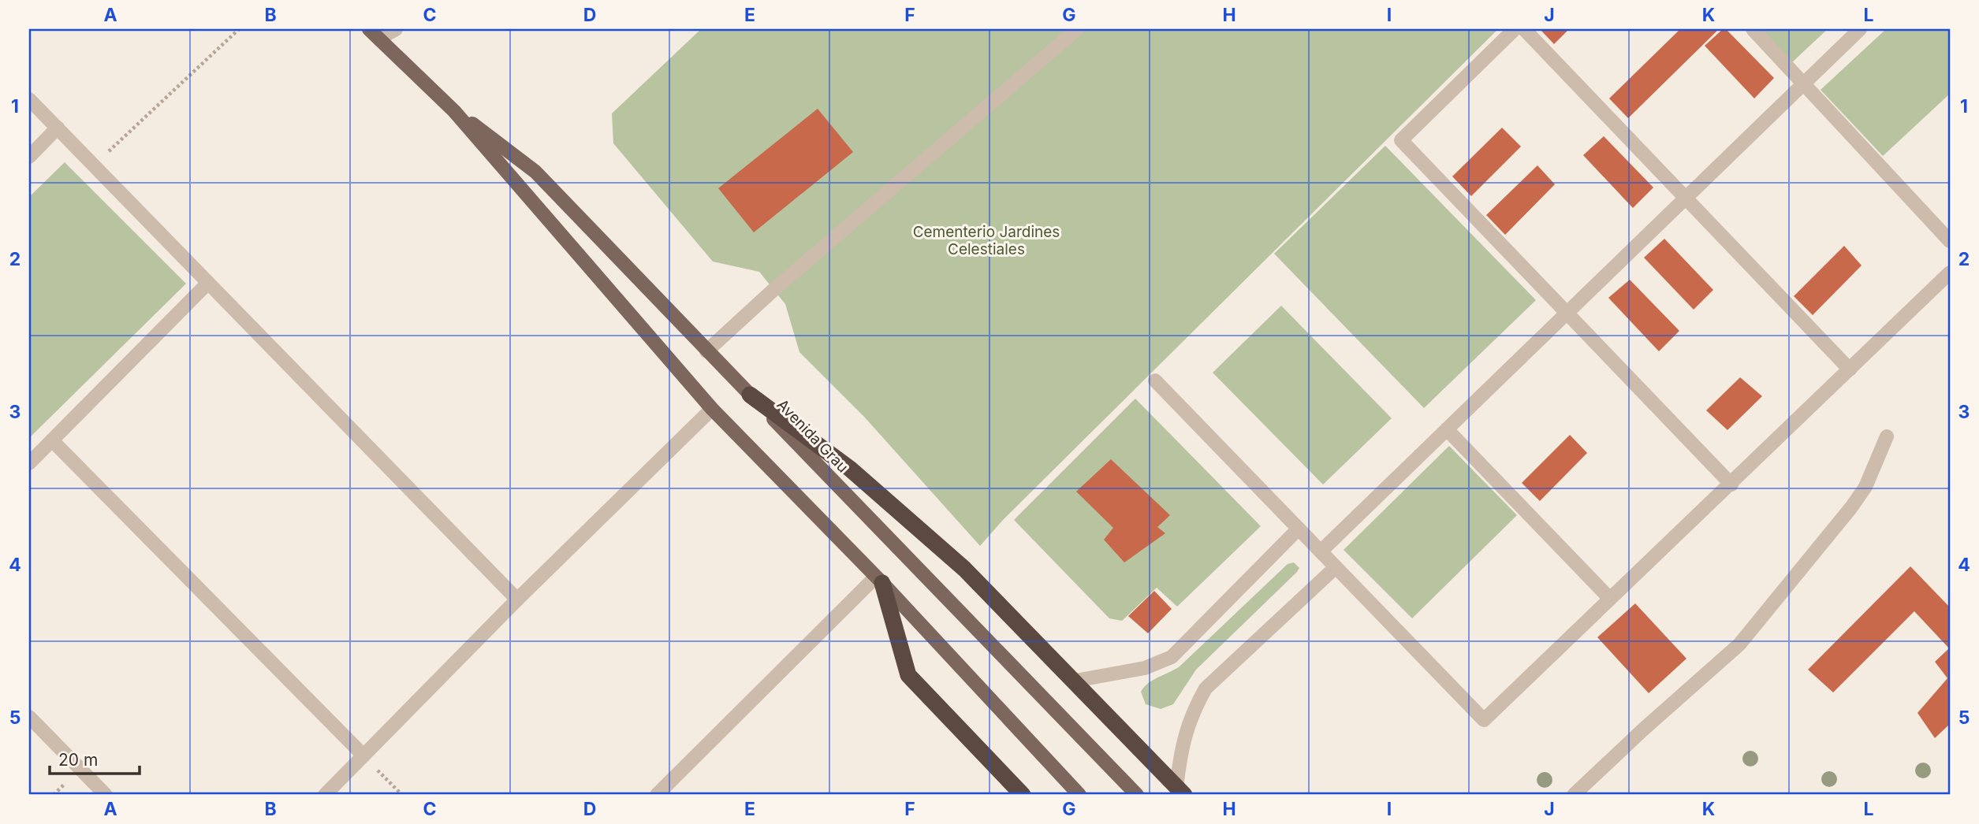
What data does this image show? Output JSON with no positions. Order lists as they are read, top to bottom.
{
  "streets": {
    "main road": ["Avenida Grau"]
  },
  "parks": ["Cementerio Jardines Celestiales"],
  "scale_bar": "20 m",
  "grid": {
    "columns": [
      "A",
      "B",
      "C",
      "D",
      "E",
      "F",
      "G",
      "H",
      "I",
      "J",
      "K",
      "L"
    ],
    "rows": [
      "1",
      "2",
      "3",
      "4",
      "5"
    ]
  }
}
